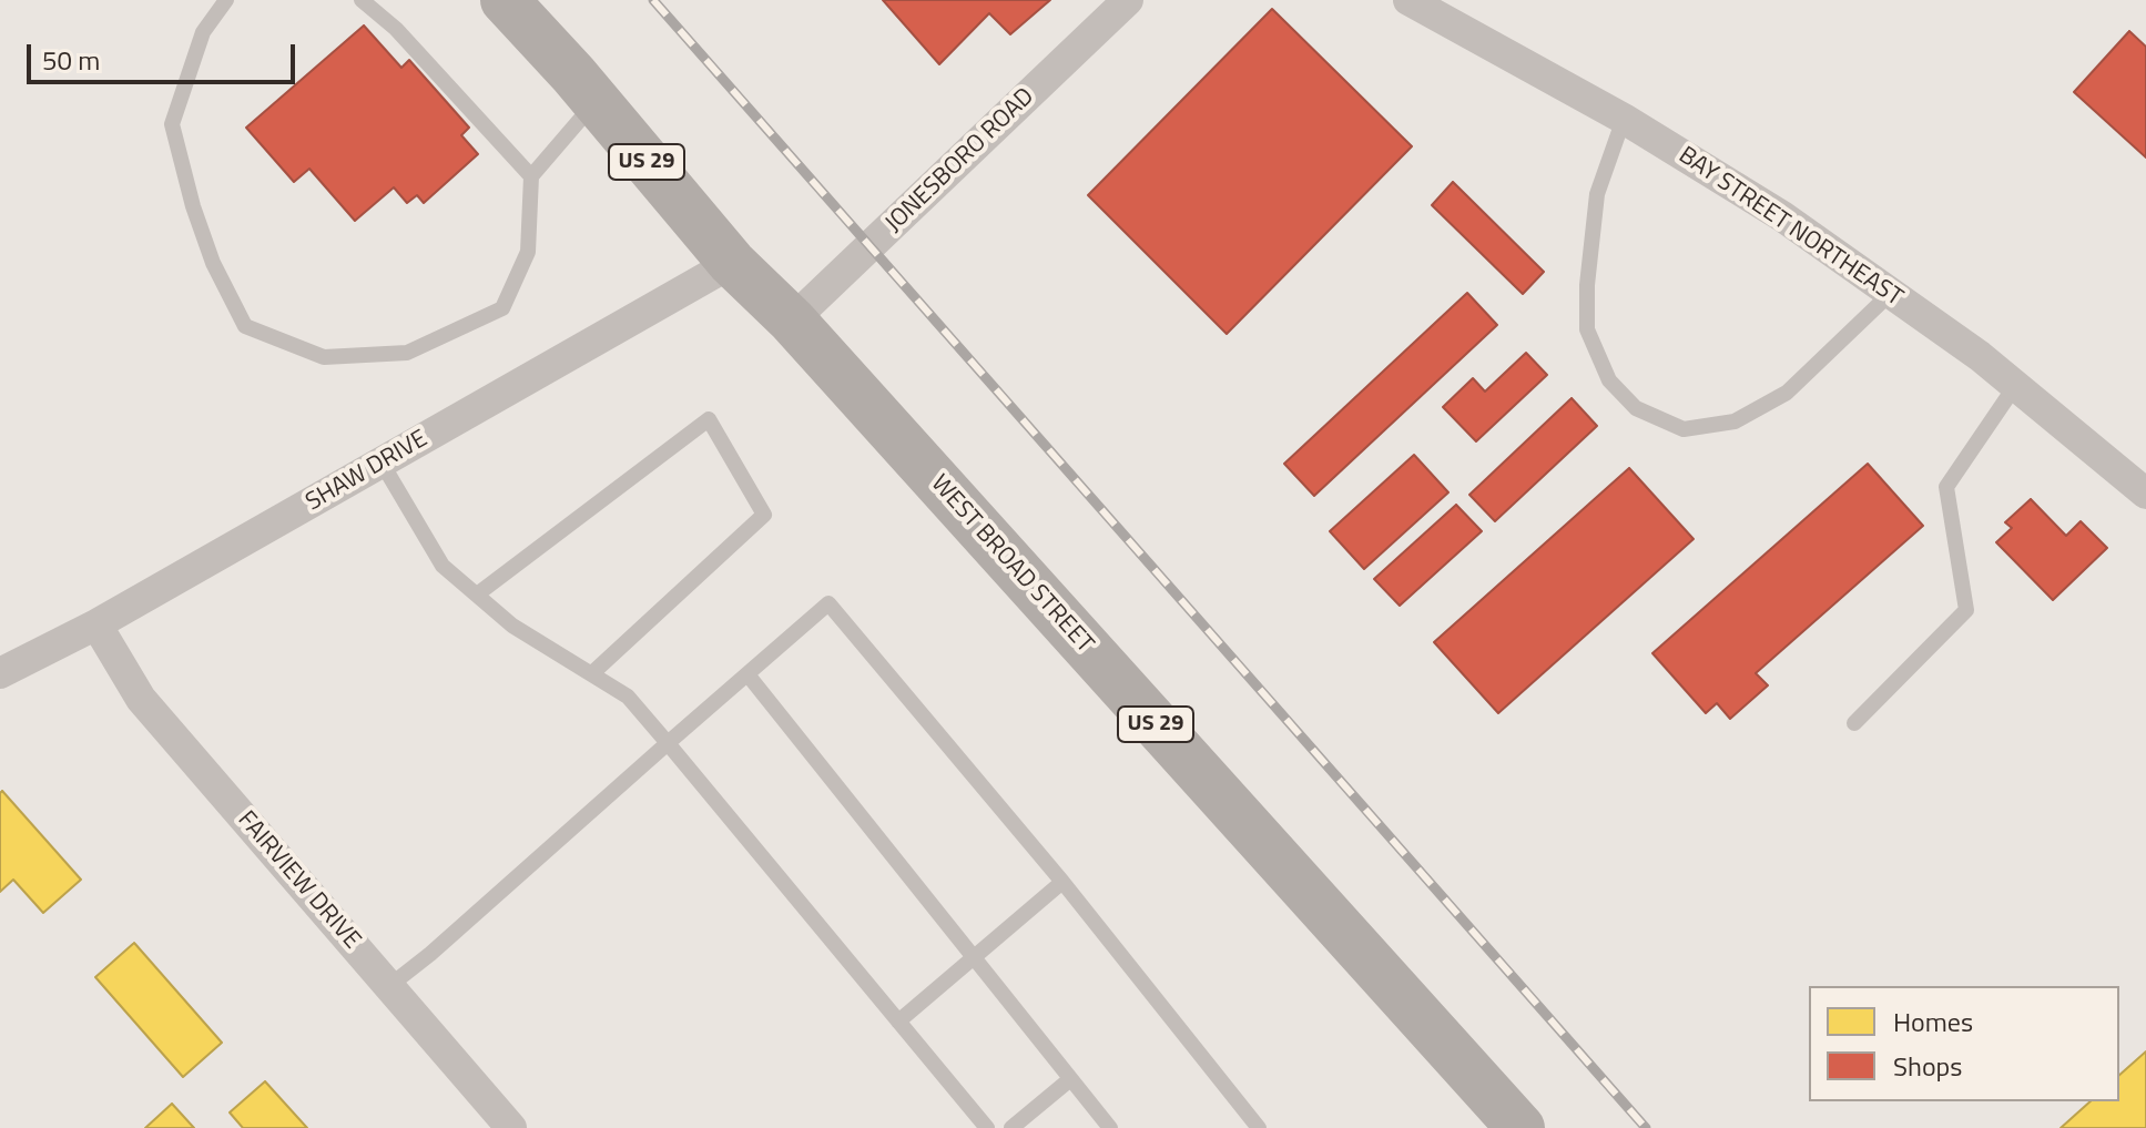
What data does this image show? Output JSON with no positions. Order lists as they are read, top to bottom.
{
  "streets": {
    "main road": ["US 29", "WEST BROAD STREET"],
    "street": [
      "JONESBORO ROAD",
      "BAY STREET NORTHEAST",
      "SHAW DRIVE",
      "FAIRVIEW DRIVE"
    ]
  },
  "crossings": [
    ["JONESBORO ROAD", "WEST BROAD STREET"],
    ["SHAW DRIVE", "WEST BROAD STREET"],
    ["SHAW DRIVE", "FAIRVIEW DRIVE"]
  ],
  "legend": ["Homes", "Shops"],
  "scale_bar": "50 m"
}
